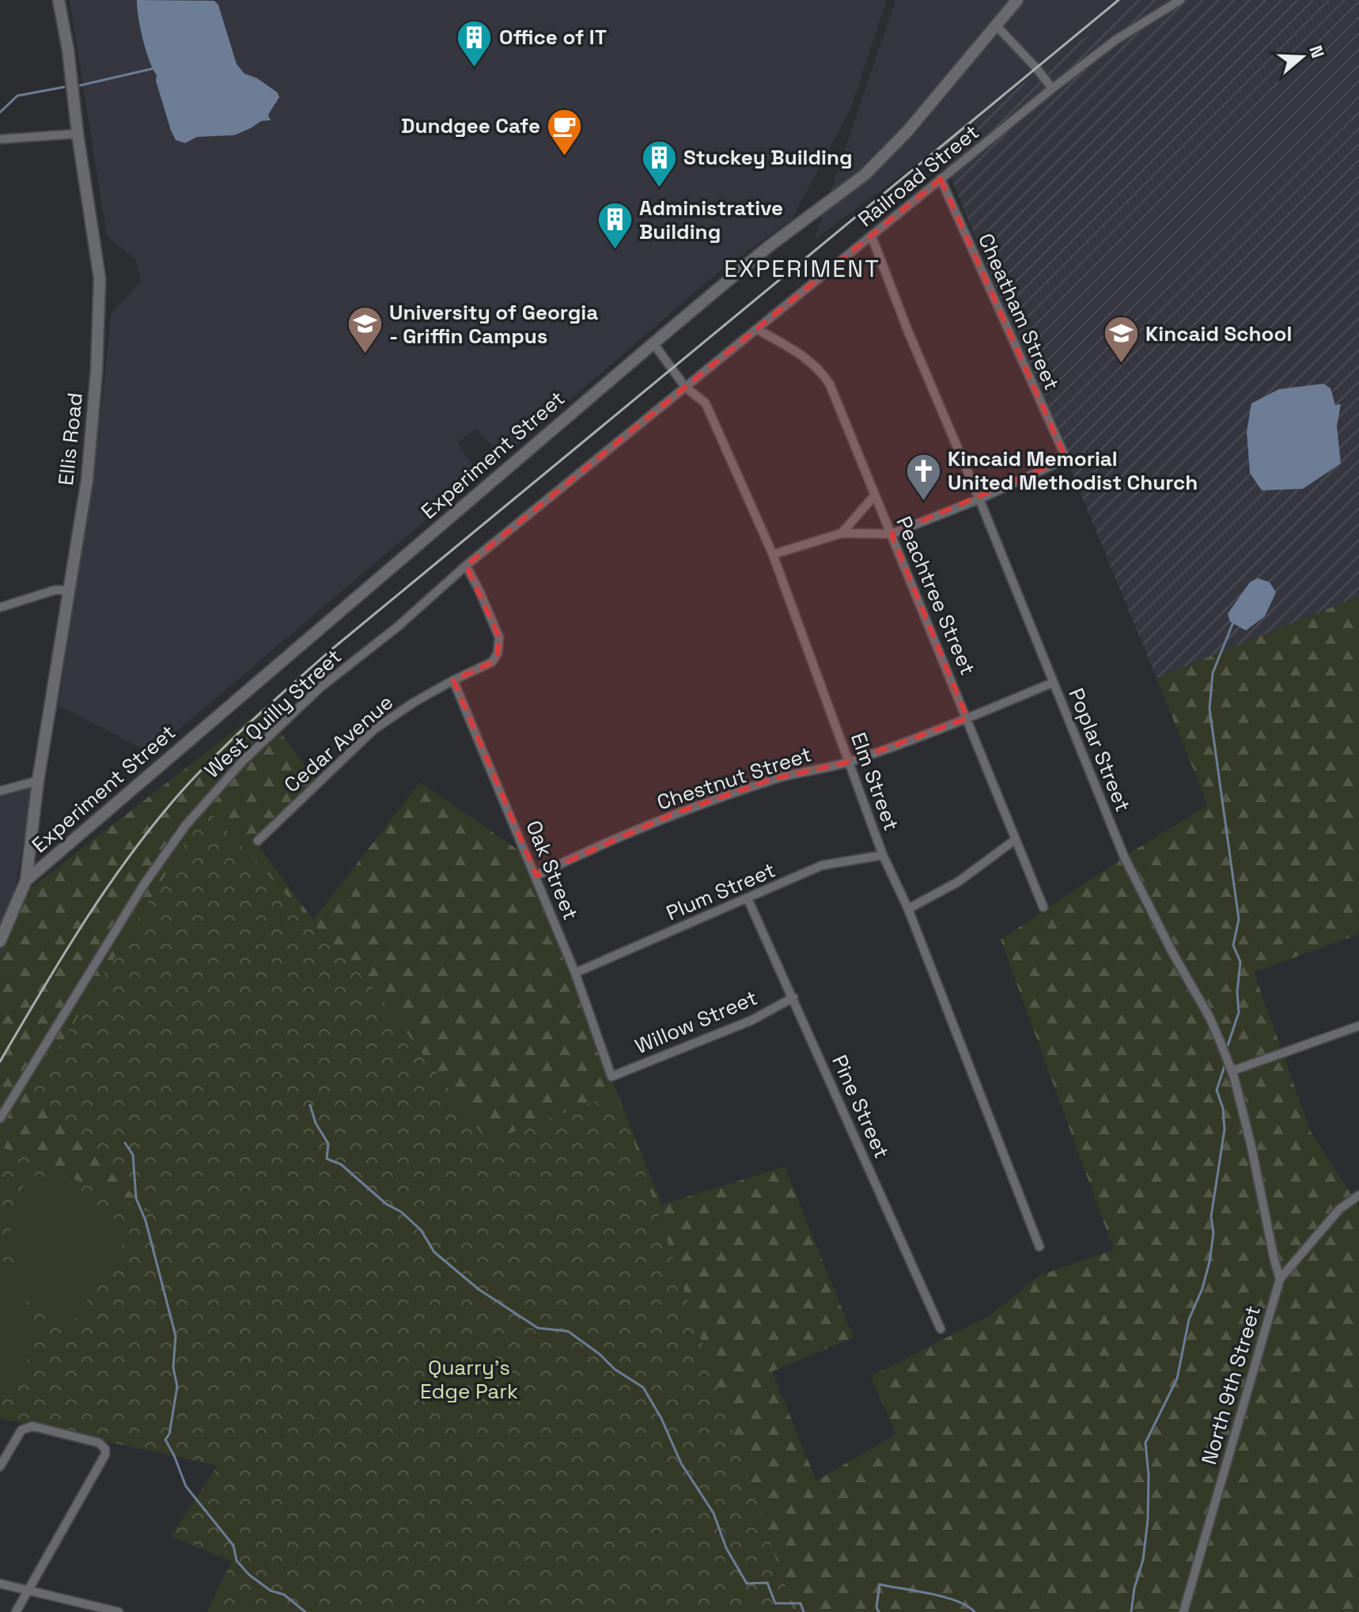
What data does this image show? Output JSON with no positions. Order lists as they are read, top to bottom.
{
  "streets": {
    "main road": ["Ellis Road", "Experiment Street"],
    "street": [
      "Railroad Street",
      "Cheatham Street",
      "Peachtree Street",
      "West Quilly Street",
      "Cedar Avenue",
      "Poplar Street",
      "Chestnut Street",
      "Elm Street",
      "Oak Street",
      "Plum Street",
      "Willow Street",
      "Pine Street",
      "North 9th Street"
    ]
  },
  "crossings": [
    ["Railroad Street", "Cheatham Street"],
    ["Railroad Street", "Peachtree Street"],
    ["Railroad Street", "West Quilly Street"],
    ["Railroad Street", "Poplar Street"],
    ["Railroad Street", "Elm Street"],
    ["Cheatham Street", "Poplar Street"],
    ["Ellis Road", "Experiment Street"],
    ["Experiment Street", "Elm Street"],
    ["Peachtree Street", "Chestnut Street"],
    ["West Quilly Street", "Cedar Avenue"],
    ["West Quilly Street", "Elm Street"],
    ["Cedar Avenue", "Oak Street"],
    ["Poplar Street", "Chestnut Street"],
    ["Poplar Street", "North 9th Street"],
    ["Chestnut Street", "Elm Street"],
    ["Chestnut Street", "Oak Street"],
    ["Elm Street", "Plum Street"],
    ["Oak Street", "Plum Street"],
    ["Oak Street", "Willow Street"],
    ["Plum Street", "Pine Street"],
    ["Willow Street", "Pine Street"]
  ],
  "districts": ["EXPERIMENT"],
  "parks": ["Quarry's Edge Park"],
  "places": {
    "building": ["Office of IT", "Stuckey Building", "Administrative Building"],
    "cafe": ["Dundgee Cafe"],
    "school or university": ["University of Georgia - Griffin Campus", "Kincaid School"],
    "church": ["Kincaid Memorial United Methodist Church"]
  },
  "north": "right"
}
